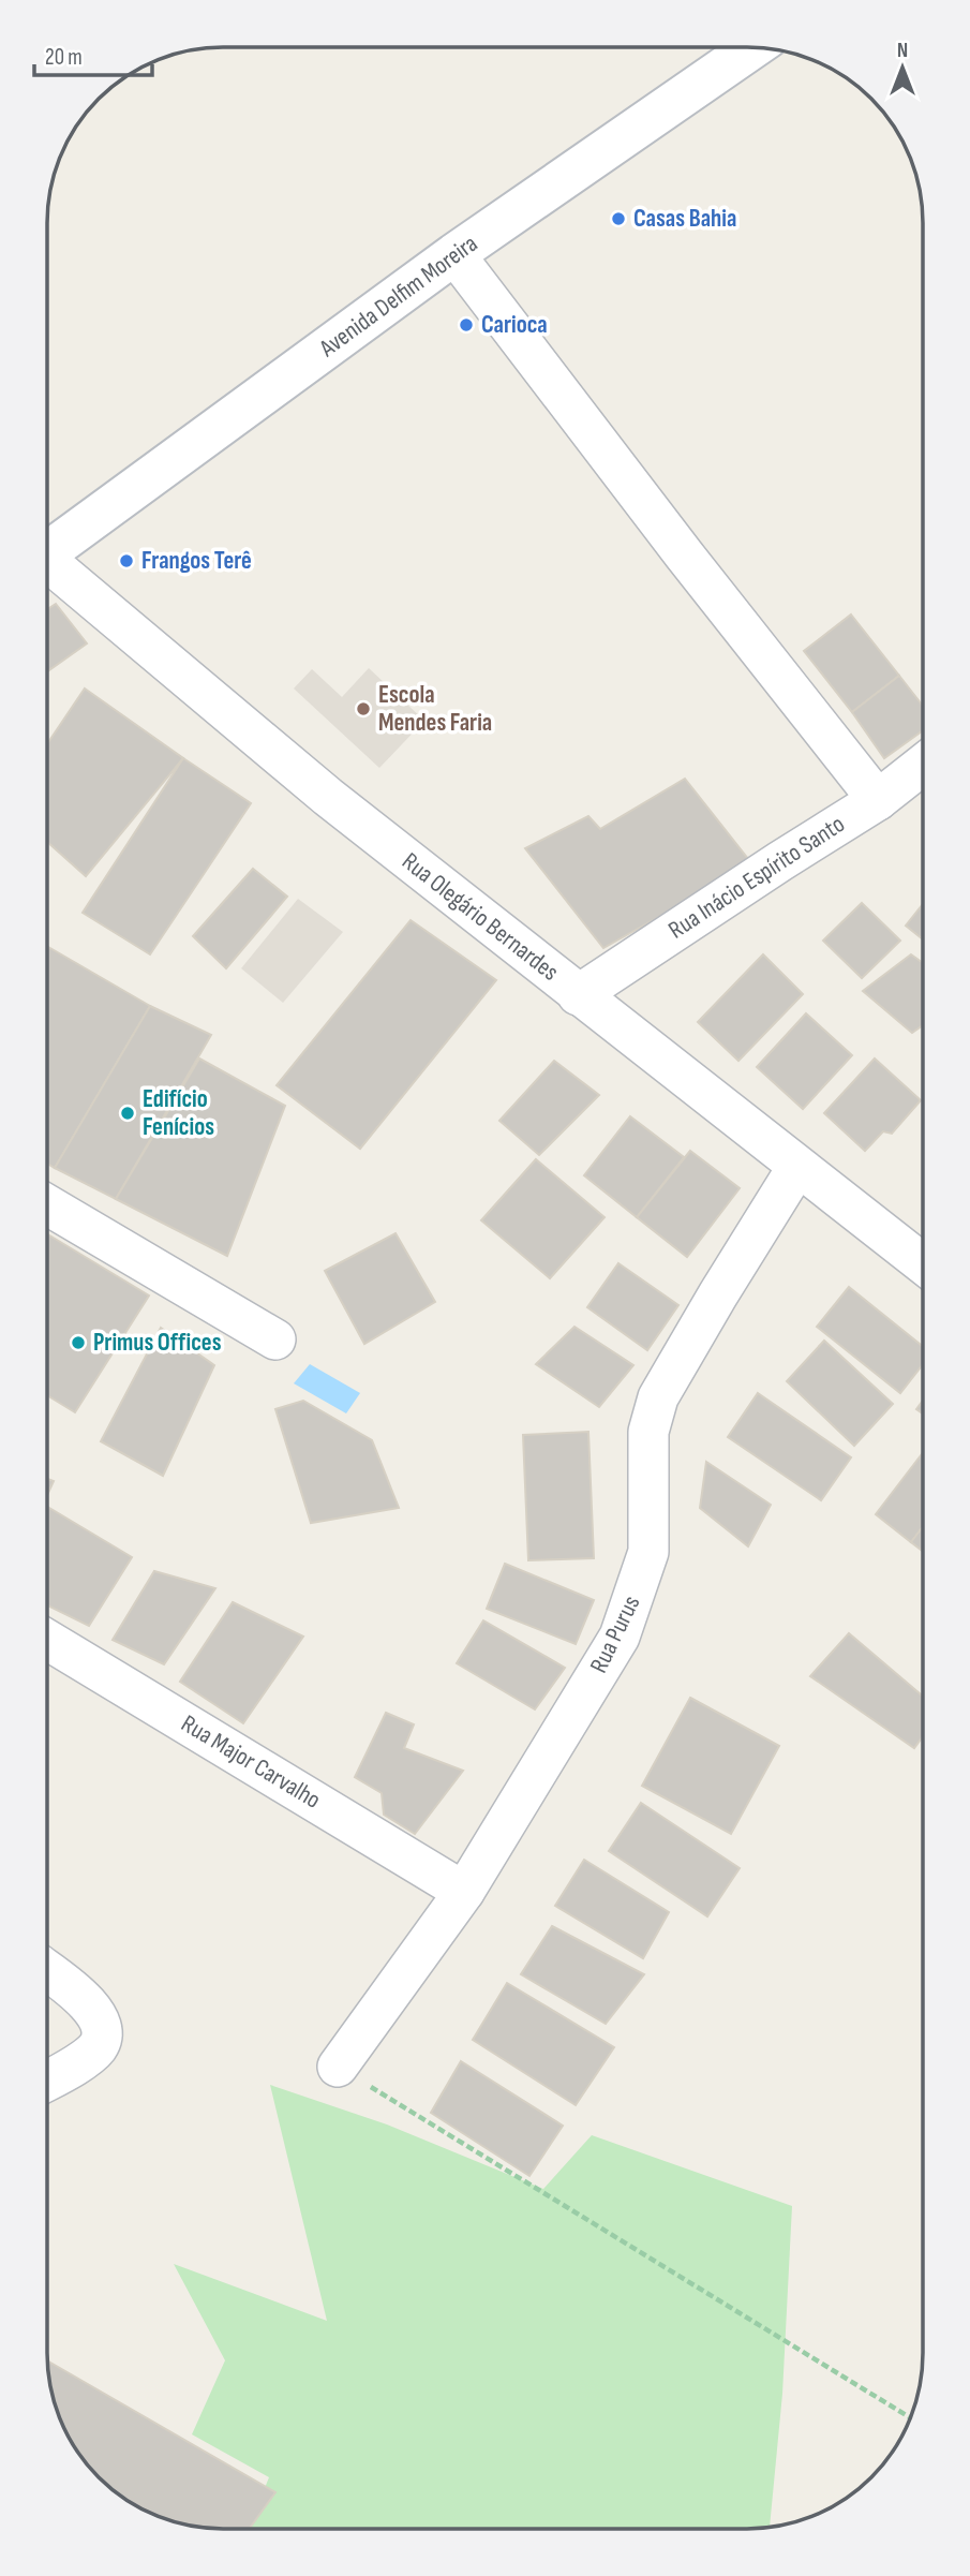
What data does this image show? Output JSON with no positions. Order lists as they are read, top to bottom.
{
  "streets": {
    "main road": ["Avenida Delfim Moreira"],
    "street": [
      "Rua Inácio Espírito Santo",
      "Rua Olegário Bernardes",
      "Rua Purus",
      "Rua Major Carvalho"
    ]
  },
  "crossings": [
    ["Rua Inácio Espírito Santo", "Rua Olegário Bernardes"],
    ["Rua Olegário Bernardes", "Rua Purus"],
    ["Rua Purus", "Rua Major Carvalho"]
  ],
  "places": [
    "Casas Bahia",
    "Carioca",
    "Frangos Terê",
    "Escola Mendes Faria",
    "Edifício Fenícios",
    "Primus Offices"
  ],
  "scale_bar": "20 m",
  "north": "top"
}
